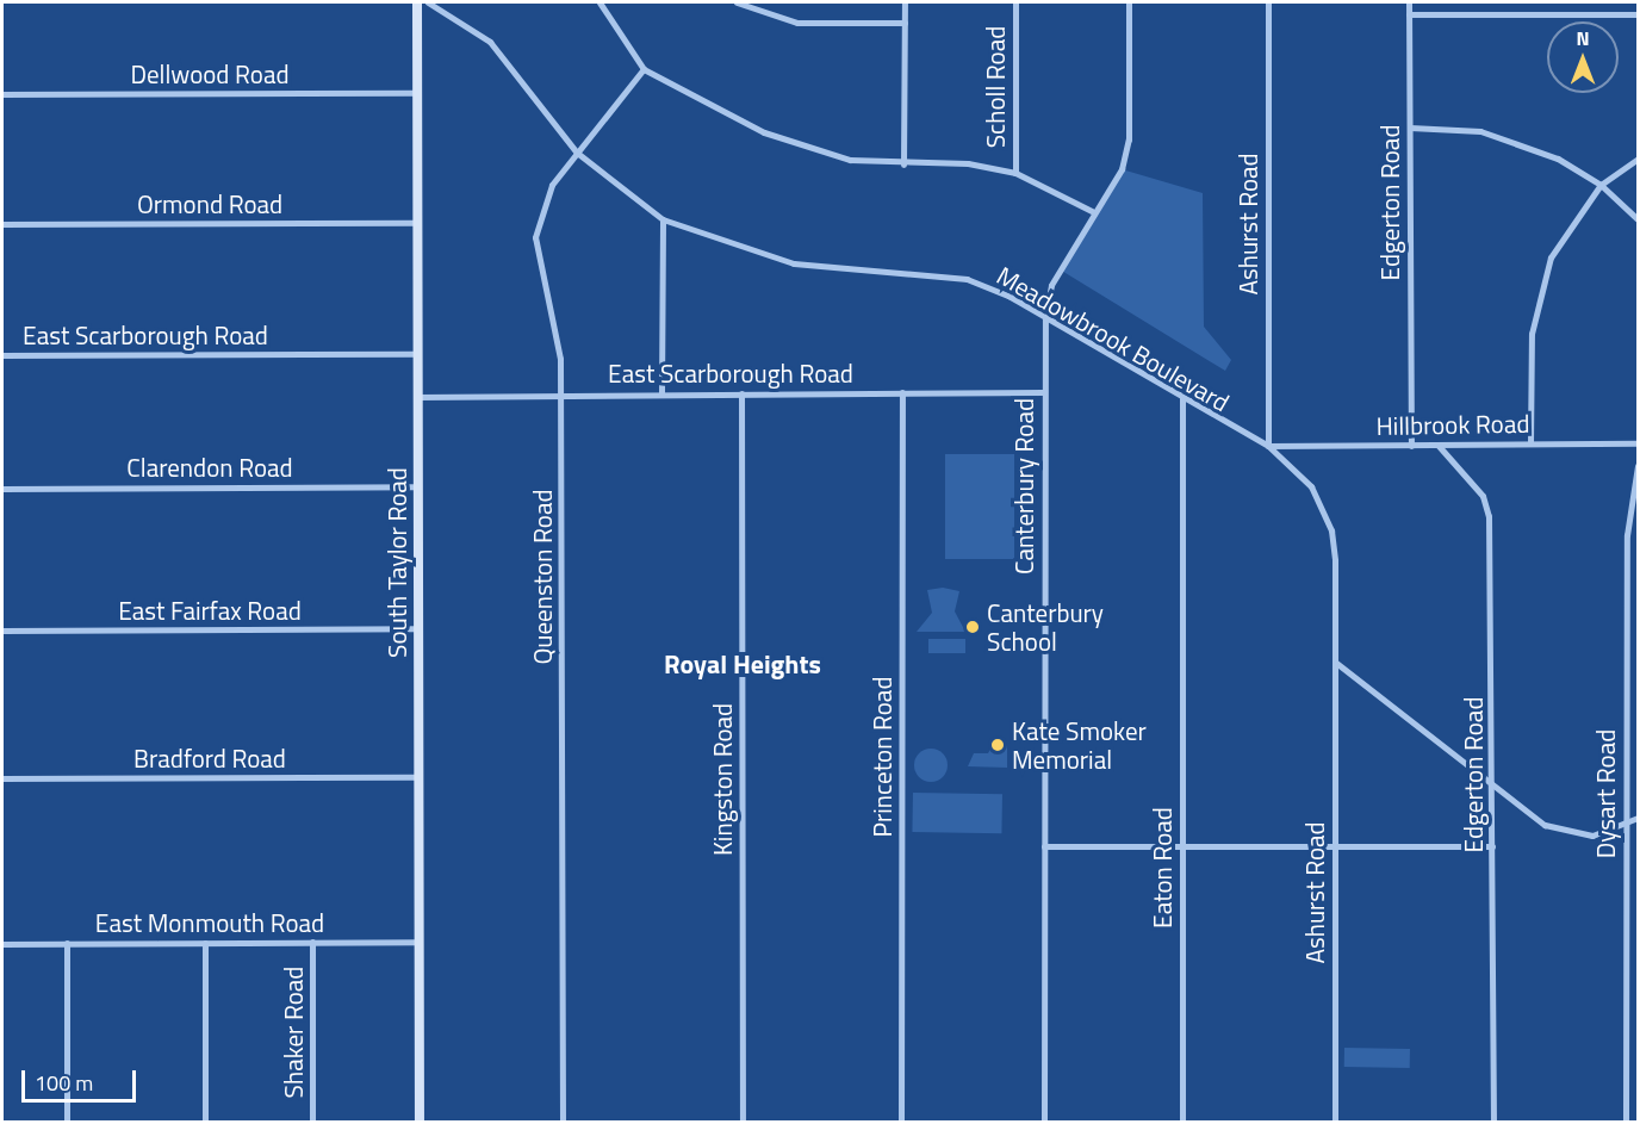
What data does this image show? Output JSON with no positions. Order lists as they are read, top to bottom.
{
  "streets": {
    "main road": ["South Taylor Road"],
    "street": [
      "Dellwood Road",
      "Scholl Road",
      "Edgerton Road",
      "Ormond Road",
      "Ashurst Road",
      "East Scarborough Road",
      "Meadowbrook Boulevard",
      "Hillbrook Road",
      "Clarendon Road",
      "Canterbury Road",
      "Queenston Road",
      "East Fairfax Road",
      "Princeton Road",
      "Bradford Road",
      "Kingston Road",
      "Dysart Road",
      "Eaton Road",
      "East Monmouth Road",
      "Shaker Road"
    ]
  },
  "crossings": [
    ["Dellwood Road", "South Taylor Road"],
    ["Edgerton Road", "Hillbrook Road"],
    ["Ormond Road", "South Taylor Road"],
    ["Ashurst Road", "Meadowbrook Boulevard"],
    ["Ashurst Road", "Hillbrook Road"],
    ["East Scarborough Road", "Canterbury Road"],
    ["East Scarborough Road", "South Taylor Road"],
    ["East Scarborough Road", "Queenston Road"],
    ["East Scarborough Road", "Princeton Road"],
    ["East Scarborough Road", "Kingston Road"],
    ["Meadowbrook Boulevard", "Hillbrook Road"],
    ["Meadowbrook Boulevard", "Canterbury Road"],
    ["Meadowbrook Boulevard", "Queenston Road"],
    ["Meadowbrook Boulevard", "Eaton Road"],
    ["Clarendon Road", "South Taylor Road"],
    ["South Taylor Road", "East Fairfax Road"],
    ["South Taylor Road", "Bradford Road"],
    ["South Taylor Road", "East Monmouth Road"],
    ["East Monmouth Road", "Shaker Road"]
  ],
  "districts": ["Royal Heights"],
  "places": ["Canterbury School", "Kate Smoker Memorial"],
  "scale_bar": "100 m",
  "north": "top"
}
